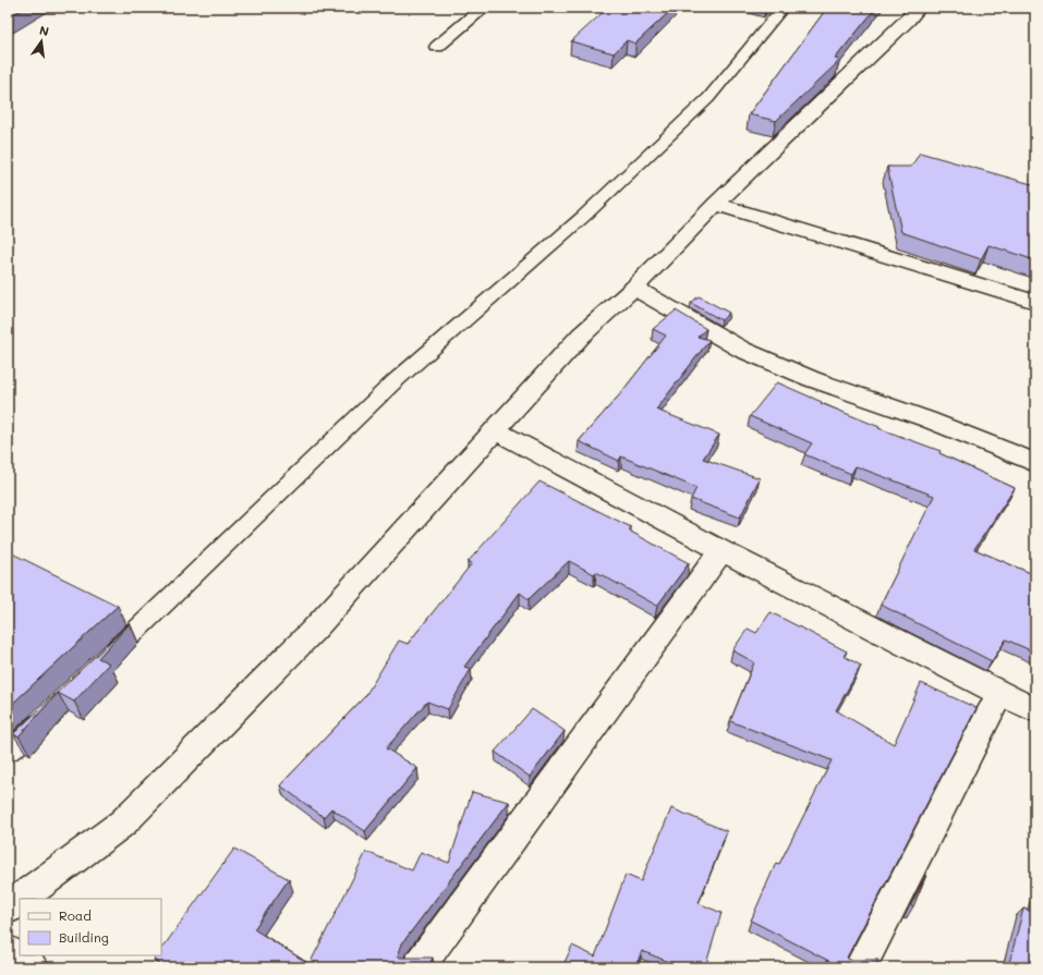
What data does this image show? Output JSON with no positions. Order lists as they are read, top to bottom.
{
  "legend": ["Road", "Building"],
  "north": "top"
}
